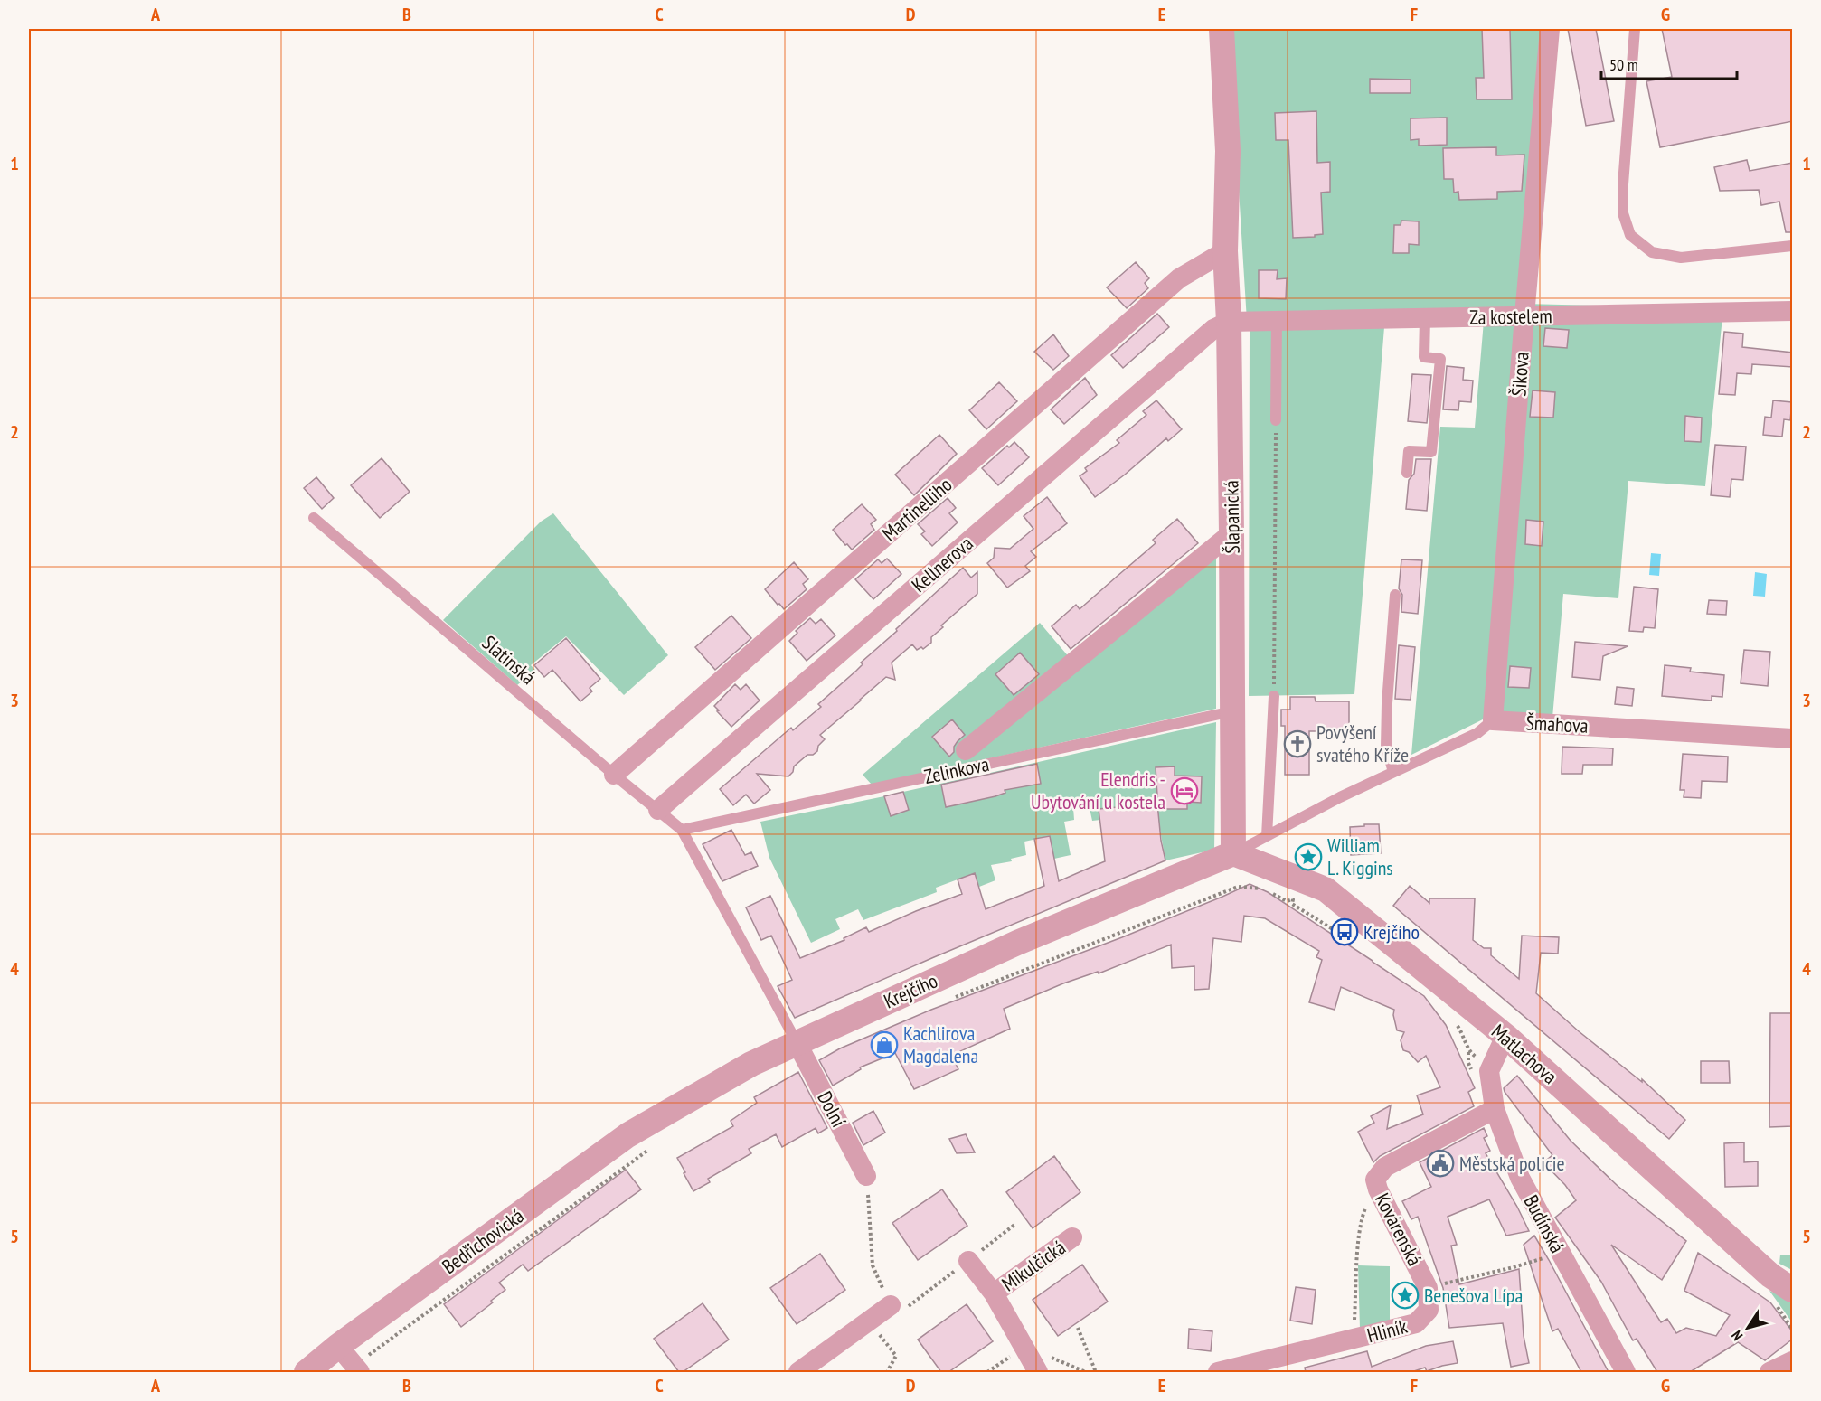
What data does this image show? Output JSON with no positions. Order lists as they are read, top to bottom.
{
  "streets": {
    "street": [
      "Za kostelem",
      "Šikova",
      "Martinelliho",
      "Šlapanická",
      "Kellnerova",
      "Šmahova",
      "Zelinkova",
      "Krejčího",
      "Matlachova",
      "Dolní",
      "Budínská",
      "Kovárenská",
      "Bedřichovická",
      "Mikulčická",
      "Hliník"
    ],
    "lane": ["Slatinská"]
  },
  "crossings": [
    ["Za kostelem", "Šikova"],
    ["Za kostelem", "Šlapanická"],
    ["Za kostelem", "Kellnerova"],
    ["Šikova", "Šmahova"],
    ["Martinelliho", "Šlapanická"],
    ["Martinelliho", "Slatinská"],
    ["Šlapanická", "Kellnerova"],
    ["Šlapanická", "Zelinkova"],
    ["Šlapanická", "Krejčího"],
    ["Šlapanická", "Matlachova"],
    ["Kellnerova", "Slatinská"],
    ["Slatinská", "Zelinkova"],
    ["Krejčího", "Matlachova"],
    ["Krejčího", "Dolní"],
    ["Krejčího", "Bedřichovická"],
    ["Budínská", "Kovárenská"],
    ["Kovárenská", "Hliník"]
  ],
  "places": {
    "church": ["Povýšení svatého Kříže"],
    "hotel": ["Elendris - Ubytování u kostela"],
    "place": ["William L. Kiggins", "Benešova Lípa"],
    "bus stop": ["Krejčího"],
    "shop": ["Kachlirova Magdalena"],
    "public building": ["Městská policie"]
  },
  "scale_bar": "50 m",
  "north": "bottom left",
  "grid": {
    "columns": [
      "A",
      "B",
      "C",
      "D",
      "E",
      "F",
      "G"
    ],
    "rows": [
      "1",
      "2",
      "3",
      "4",
      "5"
    ]
  }
}
